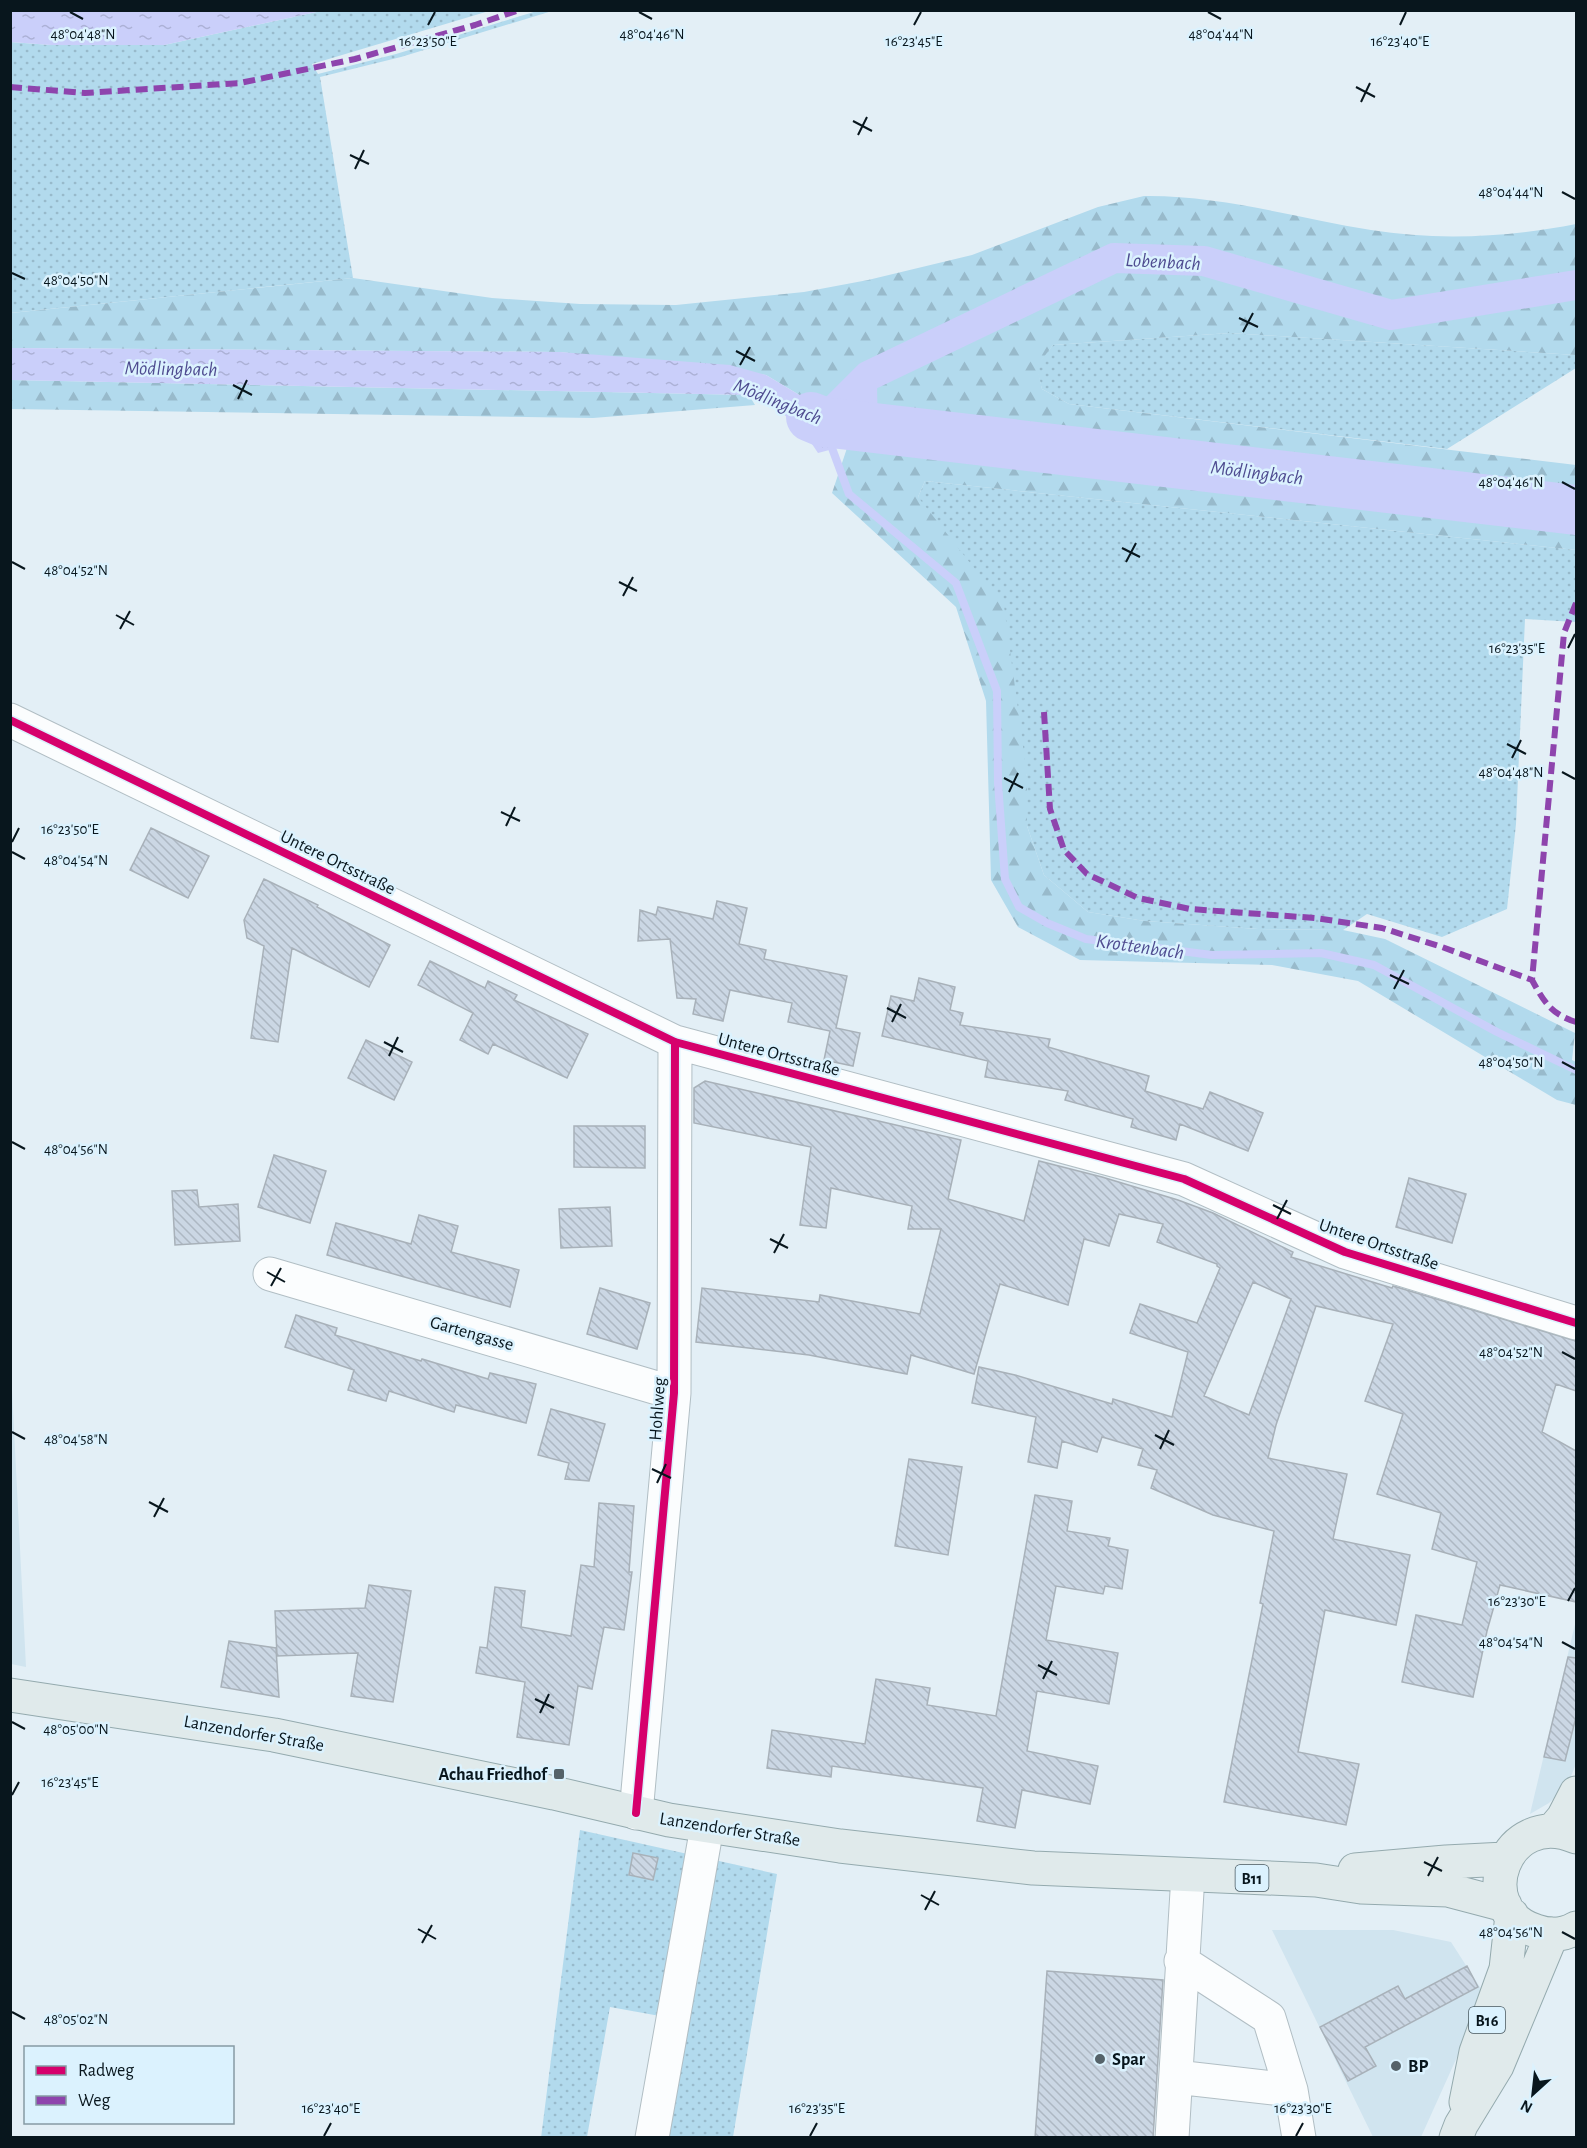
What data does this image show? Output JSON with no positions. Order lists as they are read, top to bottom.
{
  "streets": {
    "main road": ["Lanzendorfer Straße", "B11", "B16"],
    "street": ["Untere Ortsstraße", "Gartengasse", "Hohlweg"]
  },
  "crossings": [
    ["Untere Ortsstraße", "Hohlweg"],
    ["Gartengasse", "Hohlweg"],
    ["Hohlweg", "Lanzendorfer Straße"],
    ["Lanzendorfer Straße", "B11"],
    ["B11", "B16"]
  ],
  "water": ["Lobenbach", "Mödlingbach", "Krottenbach"],
  "places": {
    "transit": ["Achau Friedhof"],
    "other": ["Spar", "BP"]
  },
  "legend": ["Radweg", "Weg"],
  "north": "bottom left",
  "coordinates": [
    "48°04'48\"N",
    "48°04'46\"N",
    "48°04'44\"N",
    "16°23'50\"E",
    "16°23'45\"E",
    "16°23'40\"E",
    "48°04'50\"N",
    "48°04'52\"N",
    "16°23'35\"E",
    "48°04'54\"N",
    "48°04'56\"N",
    "48°04'58\"N",
    "16°23'30\"E",
    "48°05'00\"N",
    "48°05'02\"N"
  ]
}
